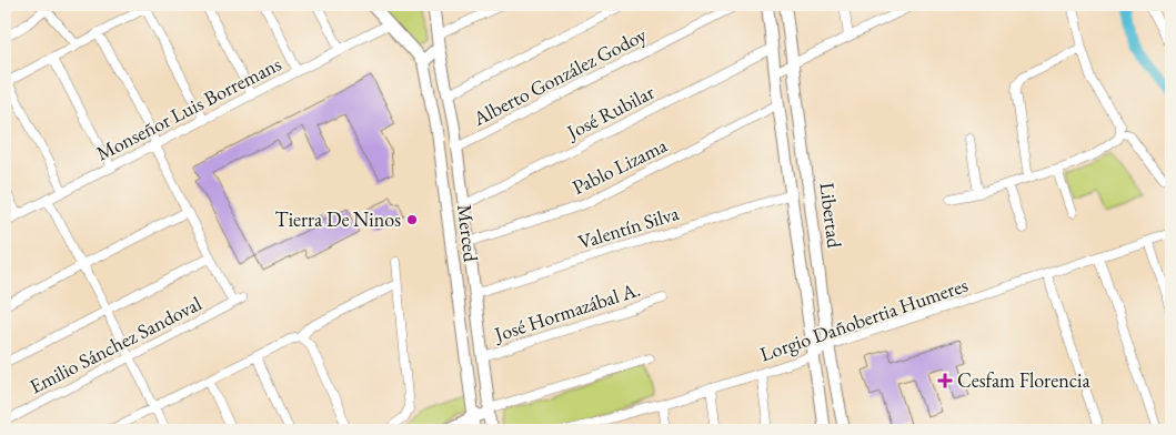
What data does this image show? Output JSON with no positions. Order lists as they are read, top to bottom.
{
  "streets": {
    "street": [
      "Alberto González Godoy",
      "Monseñor Luis Borremans",
      "José Rubilar",
      "Pablo Lizama",
      "Libertad",
      "Valentín Silva",
      "Merced",
      "José Hormazábal A.",
      "Lorgio Dañobertia Humeres",
      "Emilio Sánchez Sandoval"
    ]
  },
  "crossings": [
    ["Alberto González Godoy", "Merced"],
    ["José Rubilar", "Libertad"],
    ["José Rubilar", "Merced"],
    ["Pablo Lizama", "Libertad"],
    ["Pablo Lizama", "Merced"],
    ["Libertad", "Valentín Silva"],
    ["Libertad", "Lorgio Dañobertia Humeres"],
    ["Valentín Silva", "Merced"],
    ["Merced", "José Hormazábal A."]
  ],
  "places": {
    "other": ["Tierra De Ninos"],
    "health": ["Cesfam Florencia"]
  }
}
